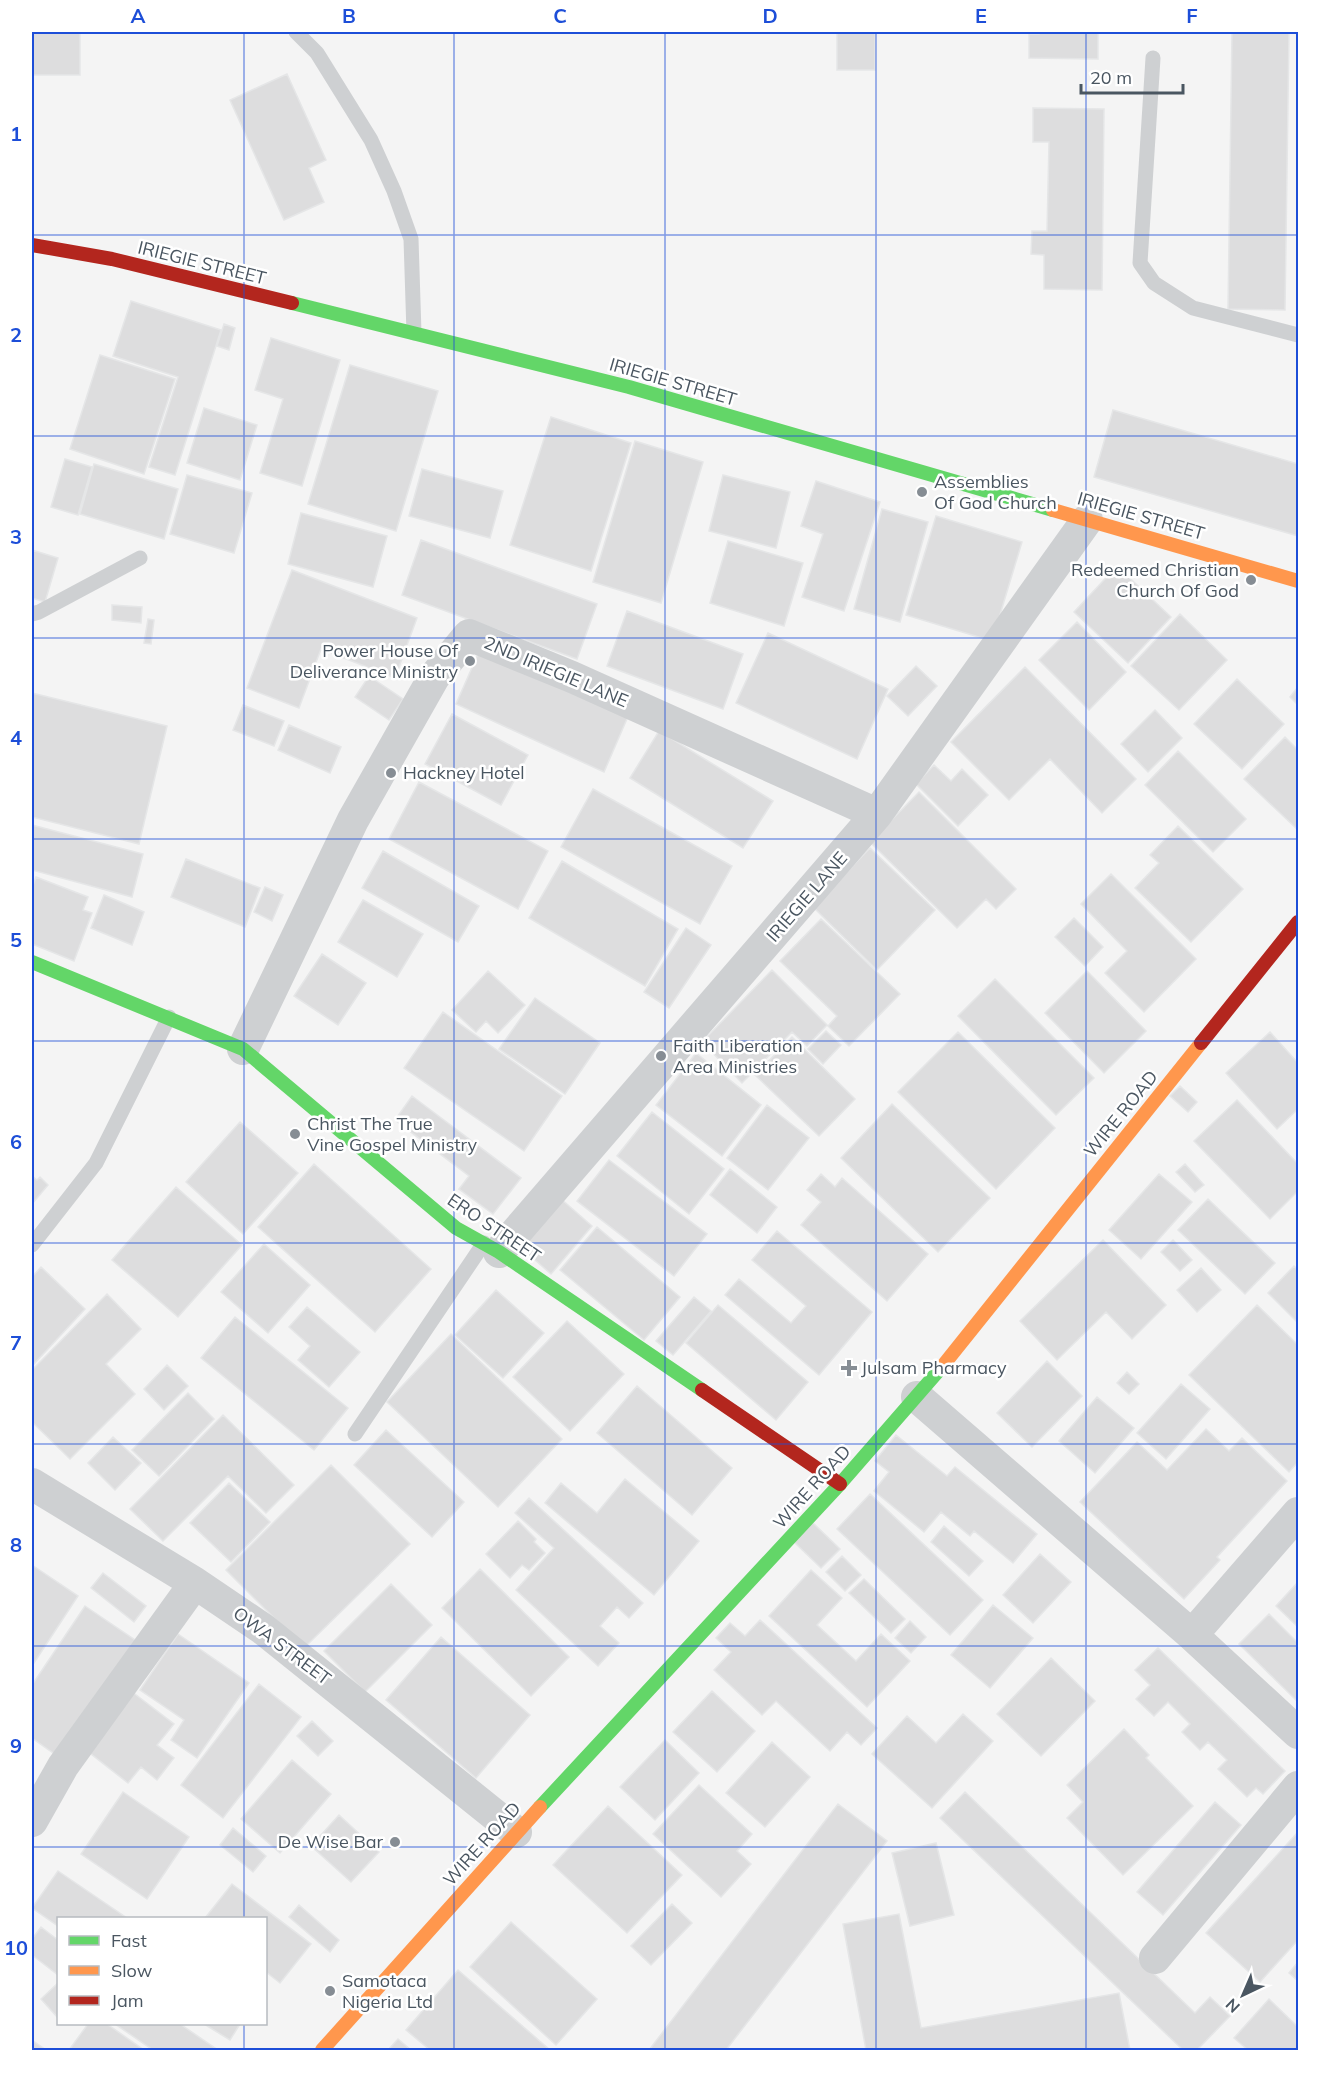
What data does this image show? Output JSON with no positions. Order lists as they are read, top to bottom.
{
  "streets": {
    "street": [
      "IRIEGIE STREET",
      "2ND IRIEGIE LANE",
      "IRIEGIE LANE",
      "WIRE ROAD",
      "ERO STREET",
      "OWA STREET"
    ]
  },
  "crossings": [
    ["IRIEGIE STREET", "IRIEGIE LANE"],
    ["2ND IRIEGIE LANE", "IRIEGIE LANE"],
    ["2ND IRIEGIE LANE", "ERO STREET"],
    ["IRIEGIE LANE", "ERO STREET"],
    ["WIRE ROAD", "ERO STREET"],
    ["WIRE ROAD", "OWA STREET"]
  ],
  "places": {
    "other": [
      "Assemblies Of God Church",
      "Redeemed Christian Church Of God",
      "Power House Of Deliverance Ministry",
      "Hackney Hotel",
      "Faith Liberation Area Ministries",
      "Christ The True Vine Gospel Ministry",
      "De Wise Bar",
      "Samotaca Nigeria Ltd"
    ],
    "health": ["Julsam Pharmacy"]
  },
  "legend": ["Fast", "Slow", "Jam"],
  "scale_bar": "20 m",
  "north": "bottom left",
  "grid": {
    "columns": [
      "A",
      "B",
      "C",
      "D",
      "E",
      "F"
    ],
    "rows": [
      "1",
      "2",
      "3",
      "4",
      "5",
      "6",
      "7",
      "8",
      "9",
      "10"
    ]
  }
}
